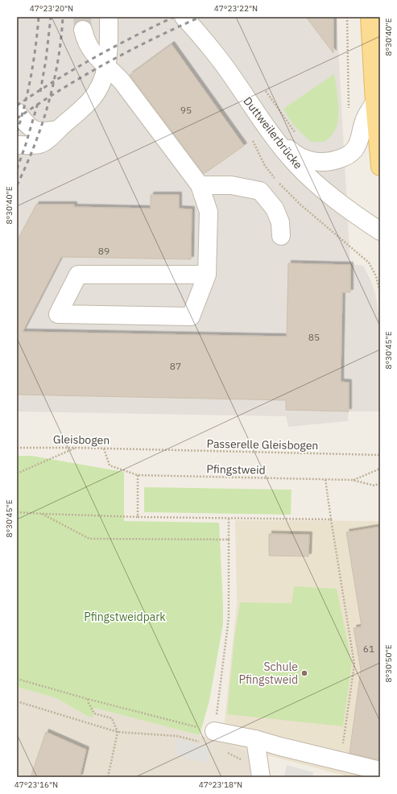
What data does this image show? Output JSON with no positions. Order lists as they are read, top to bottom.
{
  "streets": {
    "street": ["Duttweilerbrücke"],
    "path": ["Gleisbogen", "Passerelle Gleisbogen", "Pfingstweid"]
  },
  "crossings": [
    ["Gleisbogen", "Passerelle Gleisbogen"],
    ["Gleisbogen", "Pfingstweid"]
  ],
  "parks": ["Pfingstweidpark"],
  "places": ["Schule Pfingstweid"],
  "house_numbers": [
    "95",
    "89",
    "85",
    "87",
    "61"
  ],
  "coordinates": [
    "47°23'20\"N",
    "47°23'22\"N",
    "8°30'40\"E",
    "8°30'45\"E",
    "8°30'50\"E",
    "47°23'16\"N",
    "47°23'18\"N"
  ]
}
